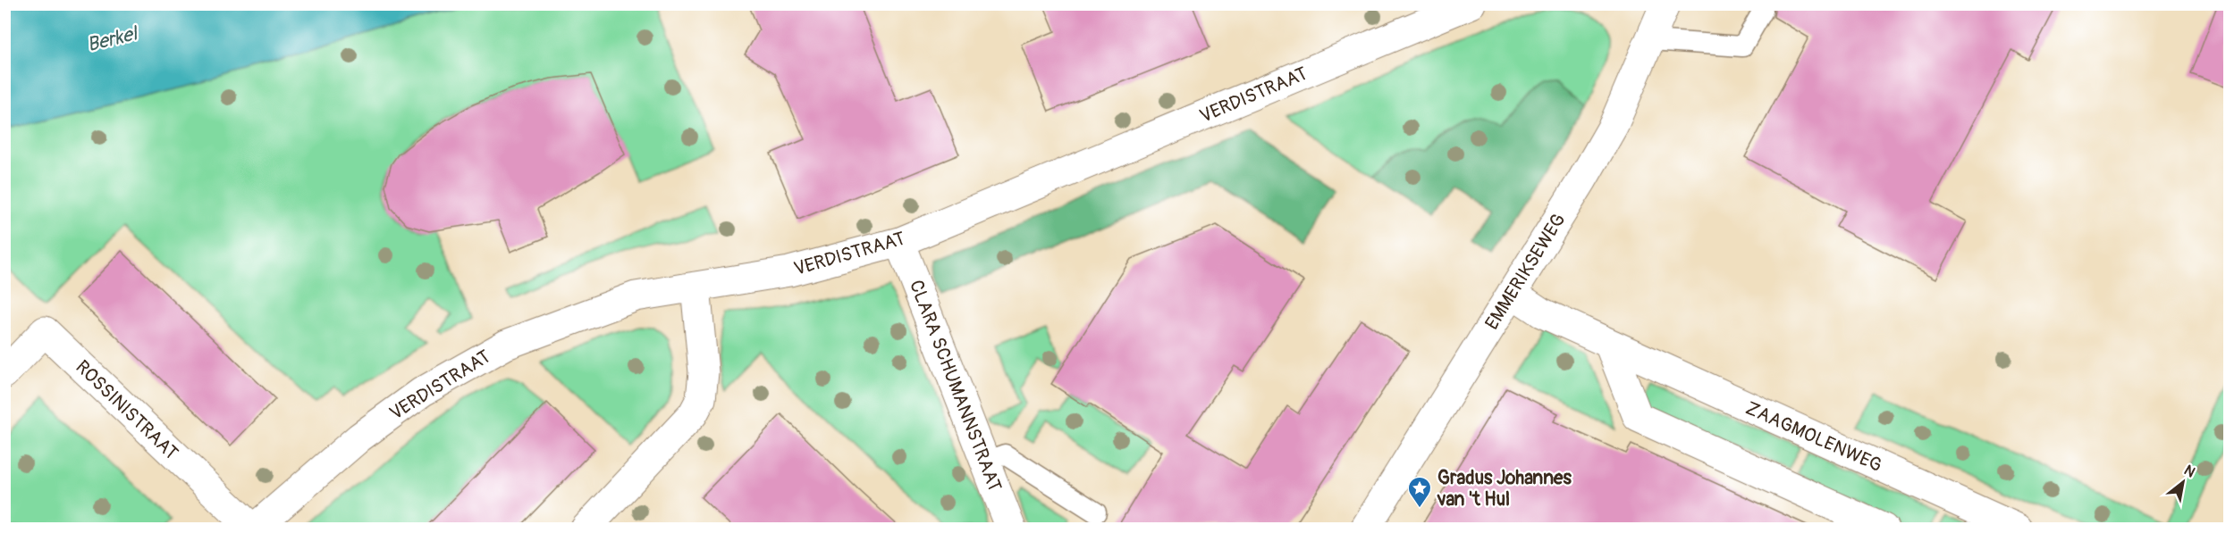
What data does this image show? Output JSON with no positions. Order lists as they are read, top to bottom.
{
  "streets": {
    "street": [
      "VERDISTRAAT",
      "EMMERIKSEWEG",
      "CLARA SCHUMANNSTRAAT",
      "ROSSINISTRAAT",
      "ZAAGMOLENWEG"
    ]
  },
  "crossings": [
    ["VERDISTRAAT", "CLARA SCHUMANNSTRAAT"],
    ["VERDISTRAAT", "ROSSINISTRAAT"],
    ["EMMERIKSEWEG", "ZAAGMOLENWEG"]
  ],
  "water": ["Berkel"],
  "places": {
    "place": ["Gradus Johannes van 't Hul"]
  },
  "north": "top right"
}
